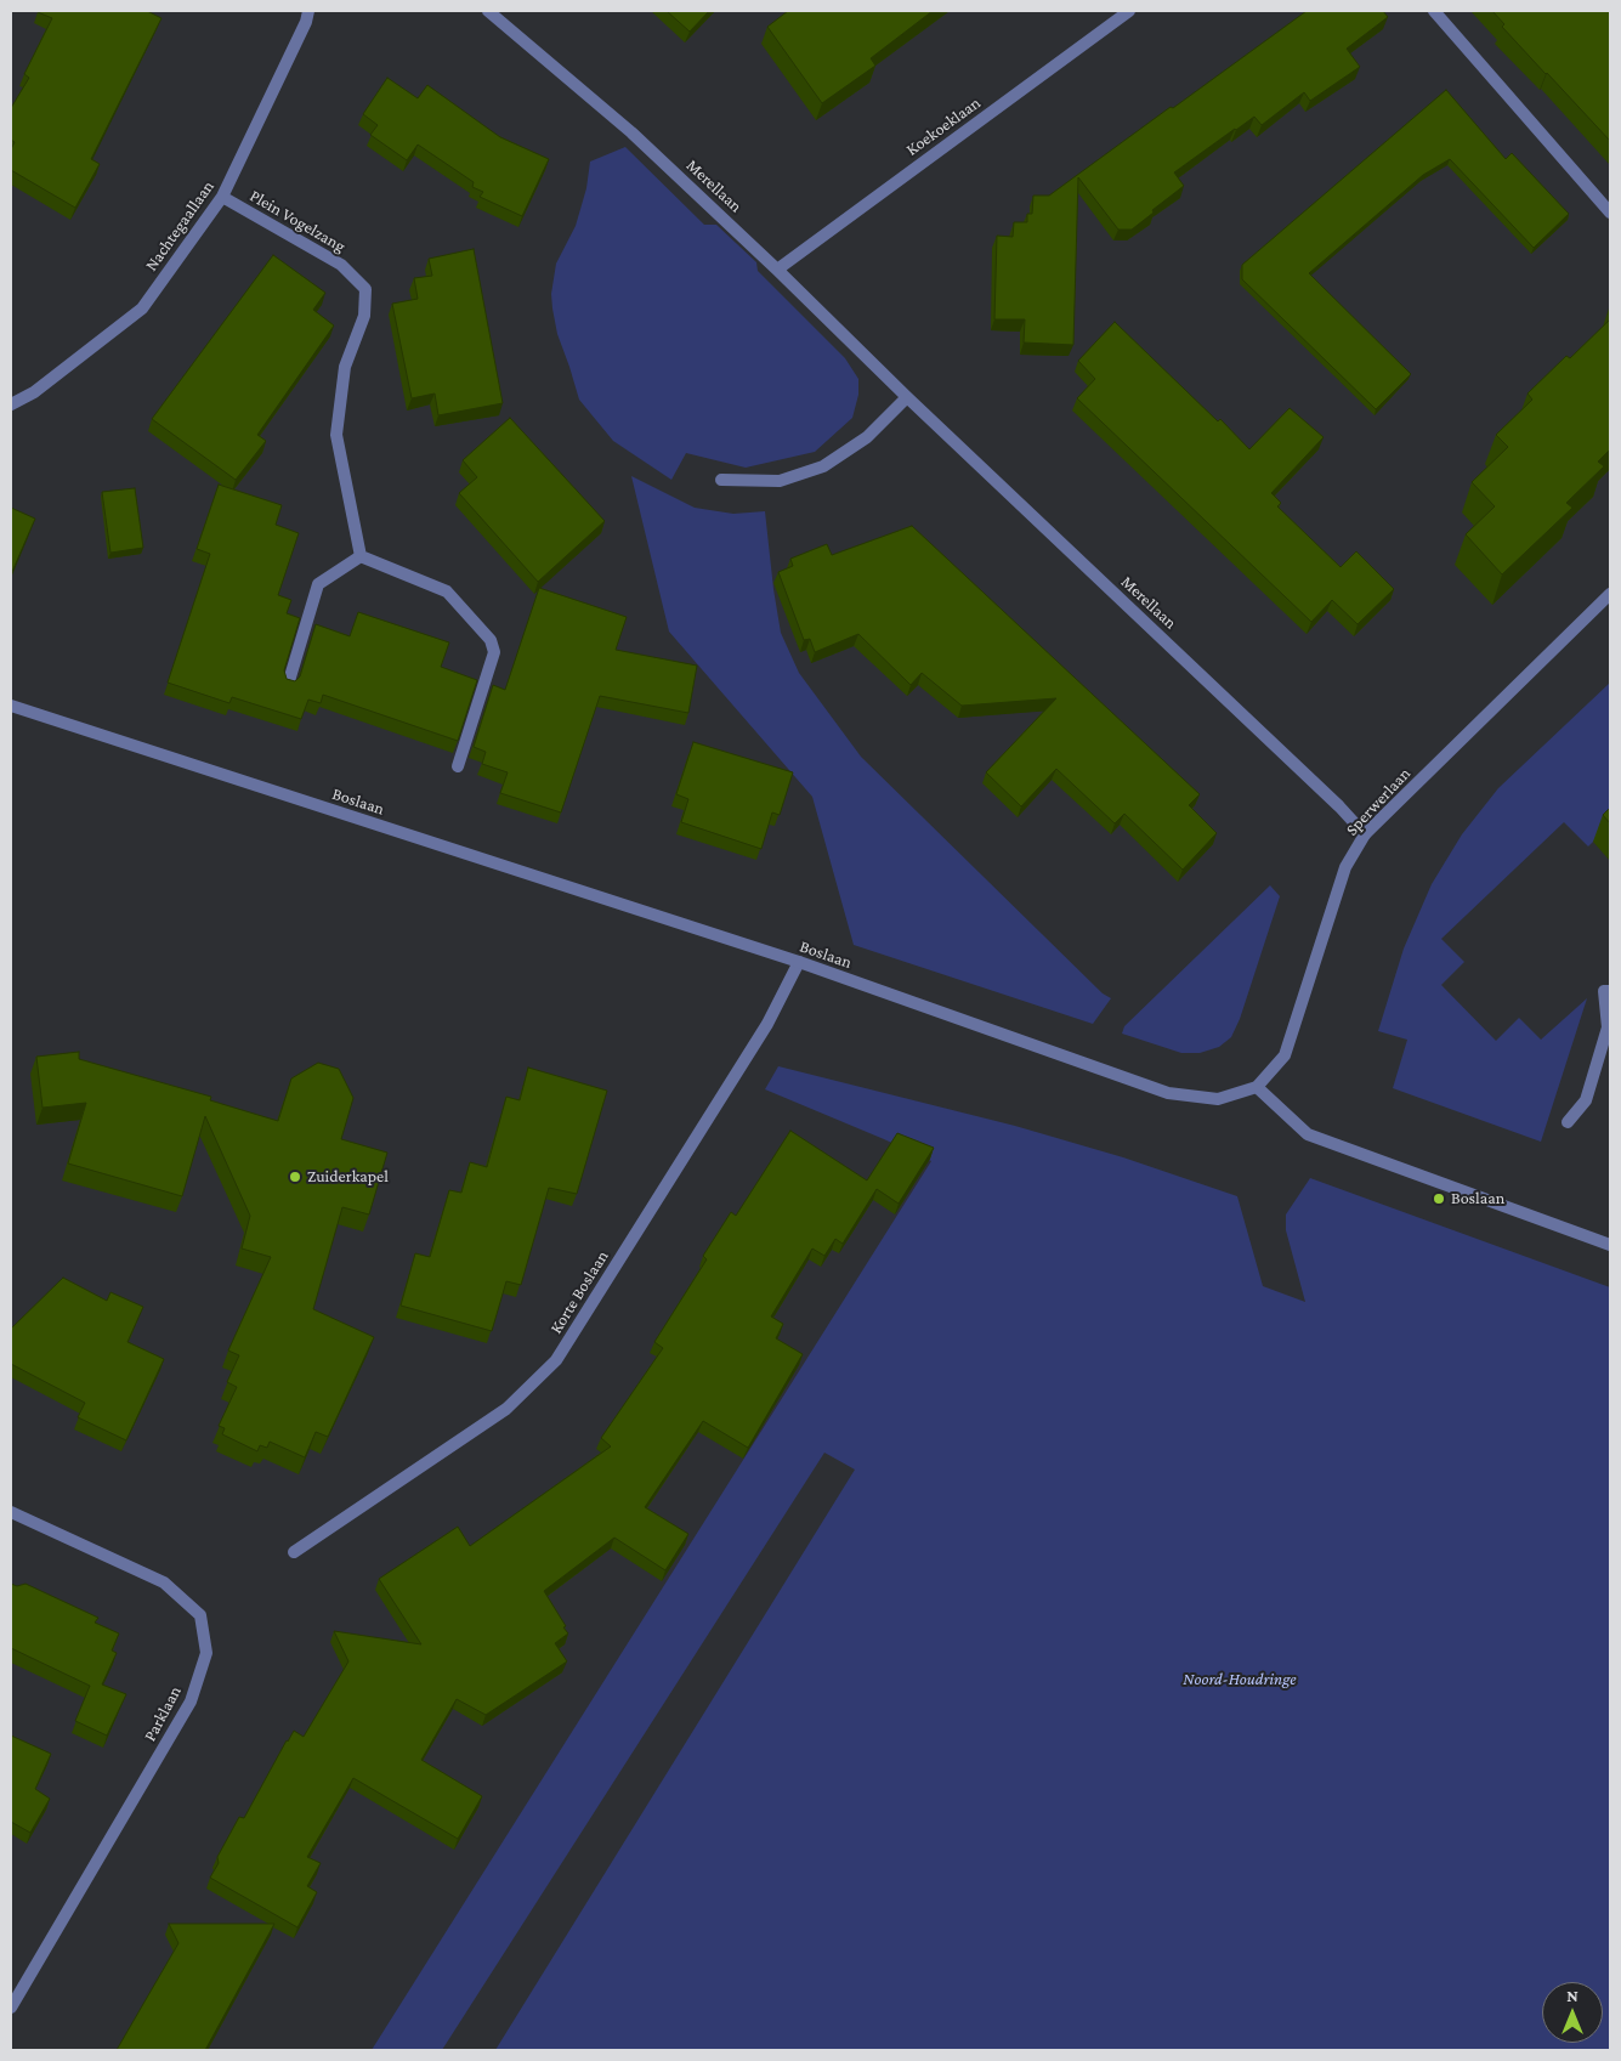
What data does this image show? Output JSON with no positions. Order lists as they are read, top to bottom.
{
  "streets": {
    "street": [
      "Koekoeklaan",
      "Merellaan",
      "Plein Vogelzang",
      "Nachtegaallaan",
      "Boslaan",
      "Sperwerlaan",
      "Korte Boslaan",
      "Parklaan"
    ]
  },
  "crossings": [
    ["Koekoeklaan", "Merellaan"],
    ["Merellaan", "Sperwerlaan"],
    ["Plein Vogelzang", "Nachtegaallaan"],
    ["Boslaan", "Sperwerlaan"],
    ["Boslaan", "Korte Boslaan"]
  ],
  "parks": ["Noord-Houdringe"],
  "places": ["Zuiderkapel", "Boslaan"],
  "north": "top"
}
